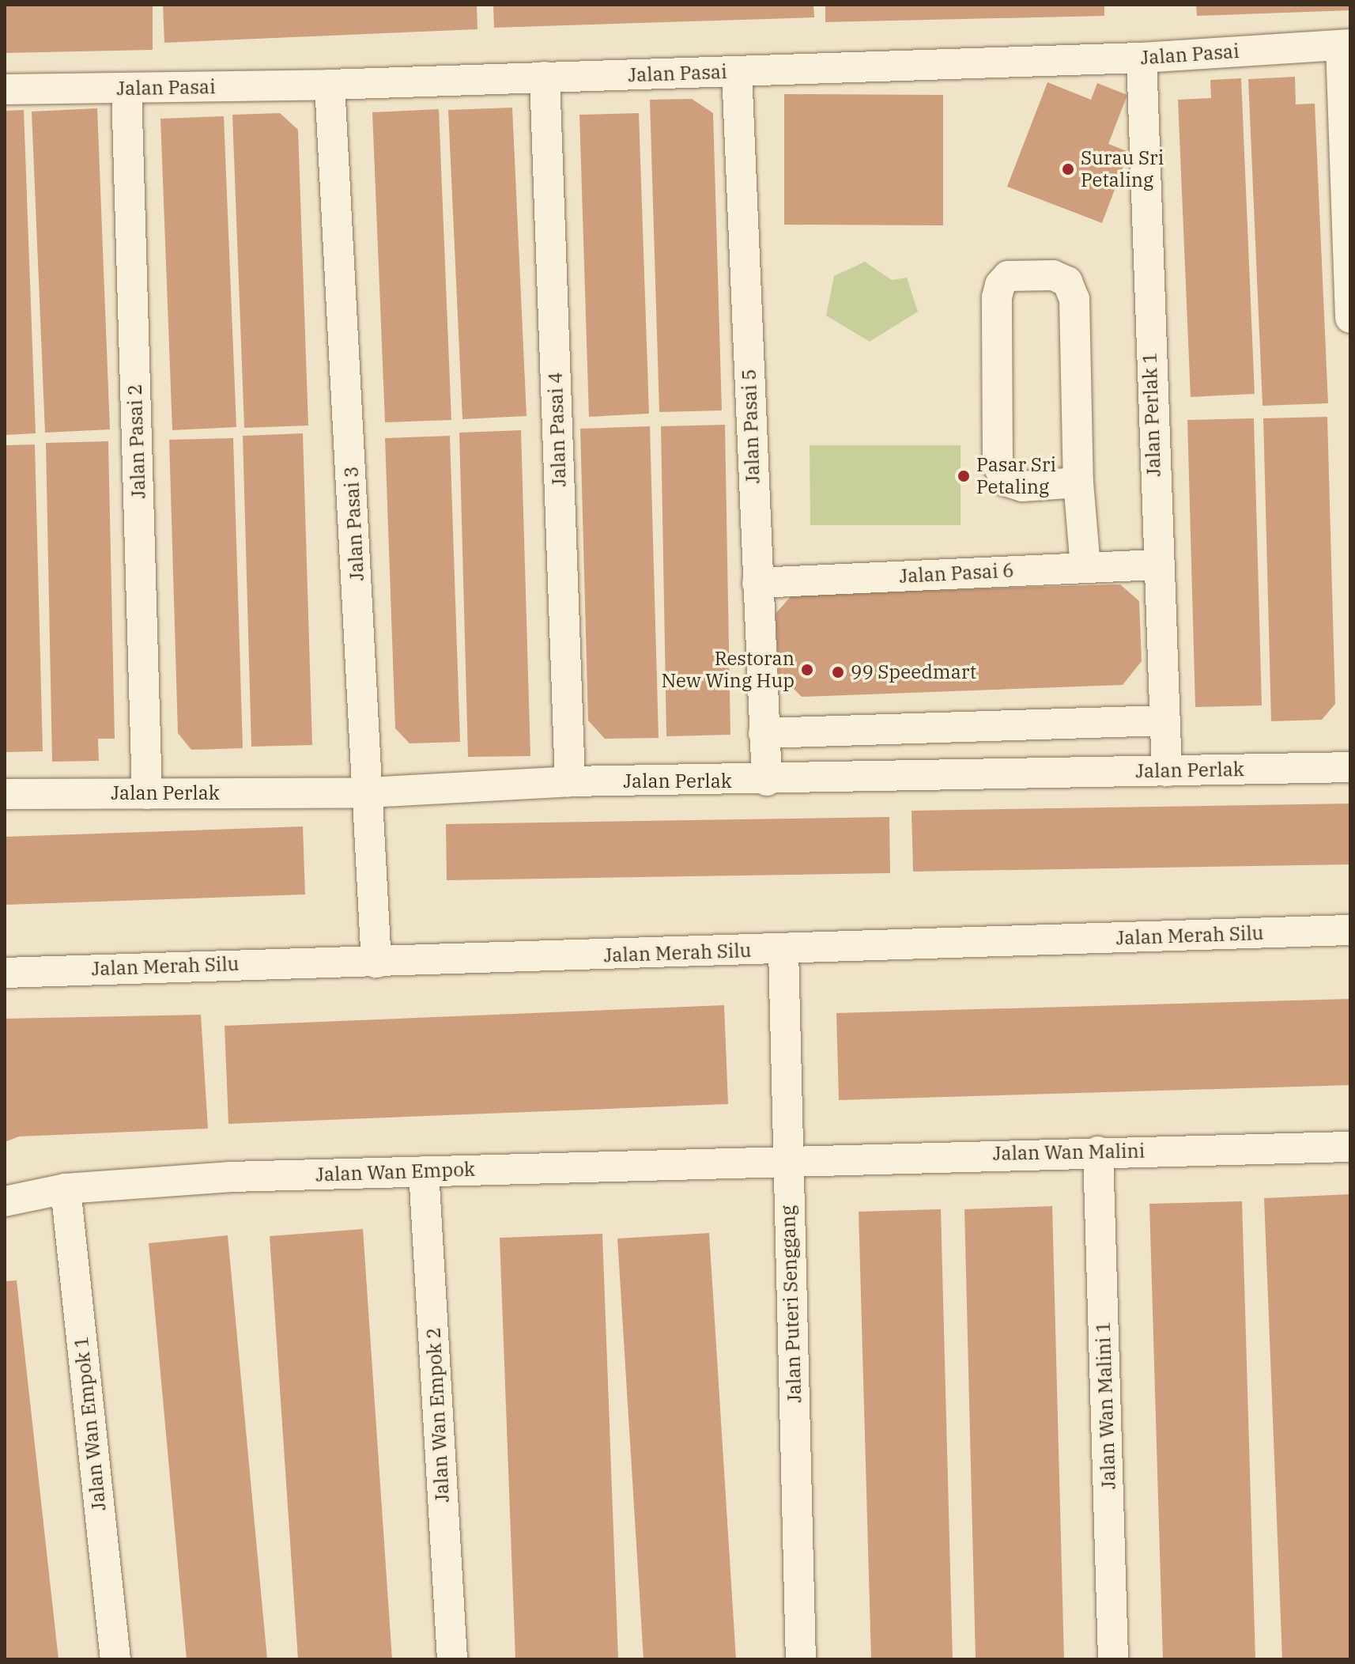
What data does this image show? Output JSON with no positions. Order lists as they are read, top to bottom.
{
  "streets": {
    "street": [
      "Jalan Pasai",
      "Jalan Perlak 1",
      "Jalan Pasai 5",
      "Jalan Pasai 4",
      "Jalan Pasai 2",
      "Jalan Pasai 3",
      "Jalan Pasai 6",
      "Jalan Perlak",
      "Jalan Merah Silu",
      "Jalan Wan Malini",
      "Jalan Wan Empok",
      "Jalan Puteri Senggang",
      "Jalan Wan Malini 1",
      "Jalan Wan Empok 2",
      "Jalan Wan Empok 1"
    ]
  },
  "crossings": [
    ["Jalan Pasai", "Jalan Perlak 1"],
    ["Jalan Pasai", "Jalan Pasai 5"],
    ["Jalan Pasai", "Jalan Pasai 4"],
    ["Jalan Pasai", "Jalan Pasai 2"],
    ["Jalan Pasai", "Jalan Pasai 3"],
    ["Jalan Perlak 1", "Jalan Pasai 6"],
    ["Jalan Perlak 1", "Jalan Perlak"],
    ["Jalan Pasai 5", "Jalan Pasai 6"],
    ["Jalan Pasai 5", "Jalan Perlak"],
    ["Jalan Pasai 4", "Jalan Perlak"],
    ["Jalan Pasai 2", "Jalan Perlak"],
    ["Jalan Pasai 3", "Jalan Perlak"],
    ["Jalan Pasai 3", "Jalan Merah Silu"],
    ["Jalan Merah Silu", "Jalan Puteri Senggang"],
    ["Jalan Wan Malini", "Jalan Wan Empok"],
    ["Jalan Wan Malini", "Jalan Puteri Senggang"],
    ["Jalan Wan Malini", "Jalan Wan Malini 1"],
    ["Jalan Wan Empok", "Jalan Puteri Senggang"],
    ["Jalan Wan Empok", "Jalan Wan Empok 2"],
    ["Jalan Wan Empok", "Jalan Wan Empok 1"]
  ],
  "places": [
    "Surau Sri Petaling",
    "Pasar Sri Petaling",
    "Restoran New Wing Hup",
    "99 Speedmart"
  ]
}
